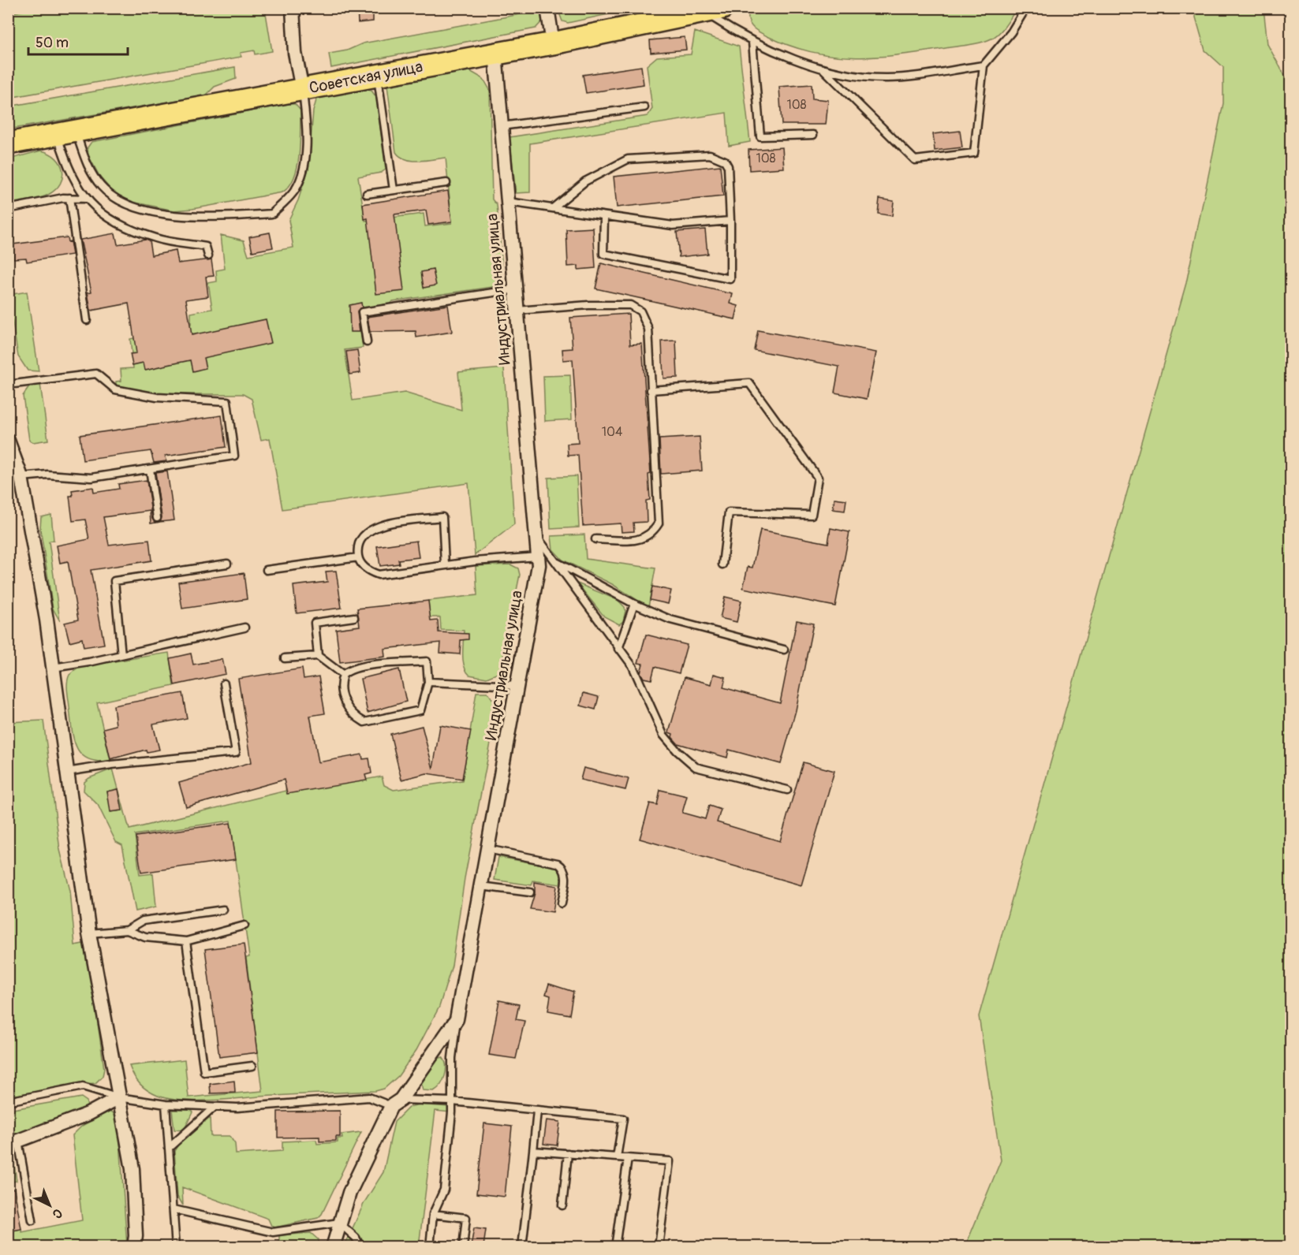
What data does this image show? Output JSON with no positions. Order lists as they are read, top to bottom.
{
  "streets": {
    "main road": ["Советская улица"],
    "street": ["Индустриальная улица"]
  },
  "crossings": [
    ["Советская улица", "Индустриальная улица"]
  ],
  "house_numbers": ["108", "108", "104"],
  "scale_bar": "50 m",
  "north": "bottom right"
}
